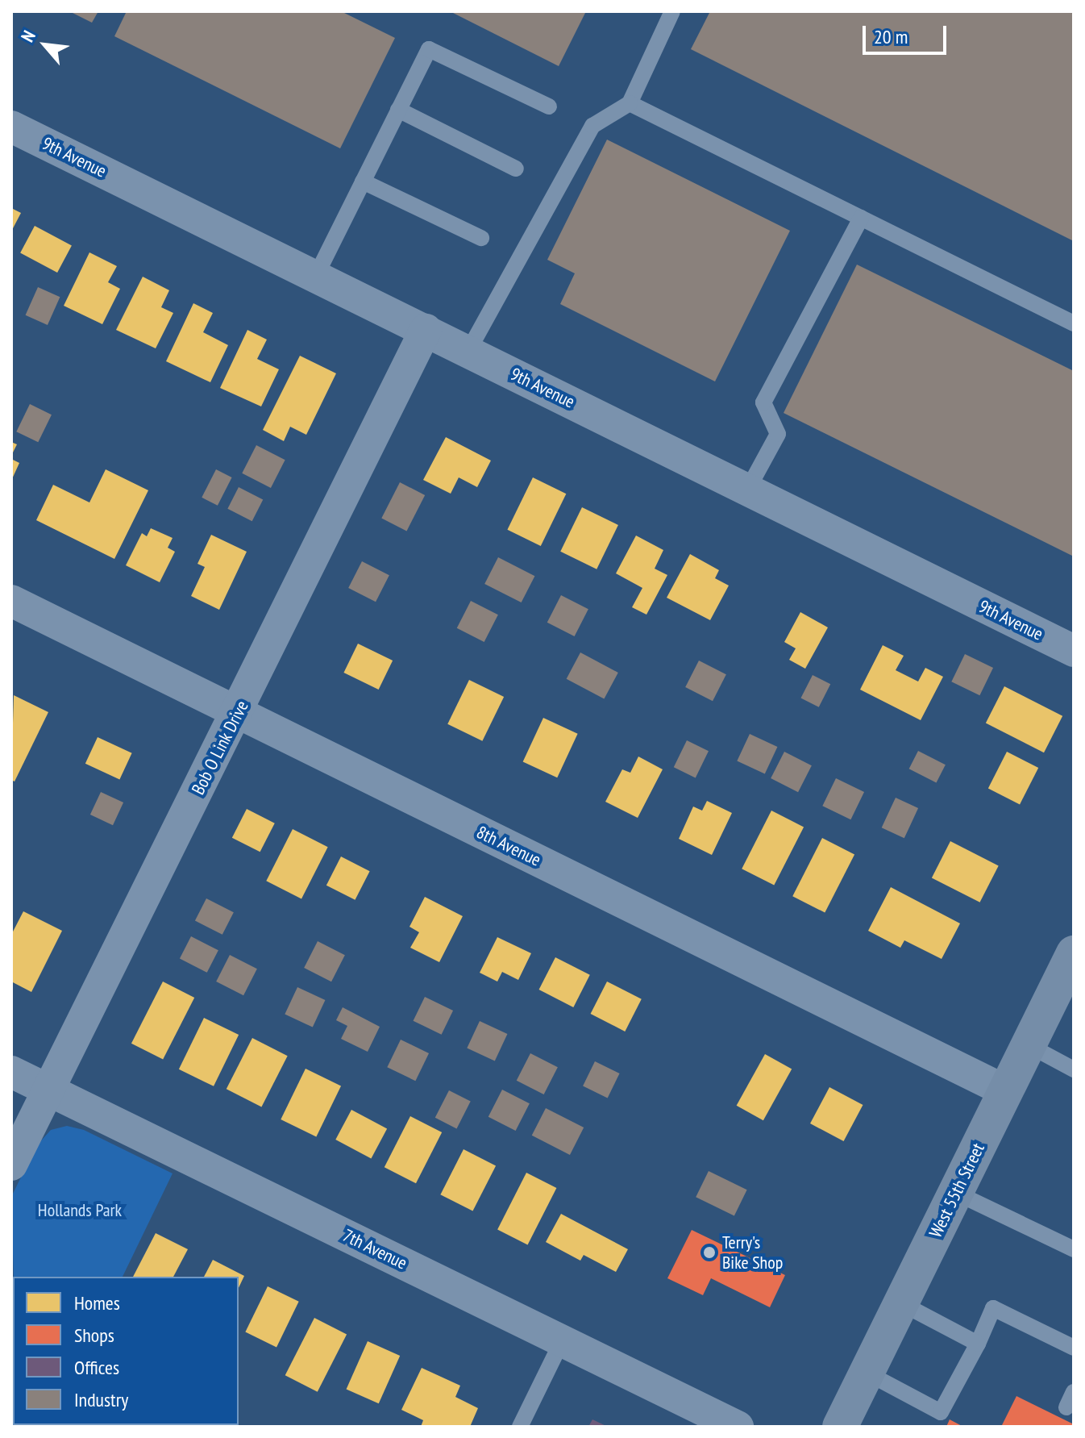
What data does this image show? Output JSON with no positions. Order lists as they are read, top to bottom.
{
  "streets": {
    "main road": ["West 55th Street"],
    "street": [
      "9th Avenue",
      "Bob O Link Drive",
      "8th Avenue",
      "7th Avenue"
    ]
  },
  "crossings": [
    ["9th Avenue", "Bob O Link Drive"],
    ["Bob O Link Drive", "8th Avenue"],
    ["Bob O Link Drive", "7th Avenue"],
    ["8th Avenue", "West 55th Street"]
  ],
  "parks": ["Hollands Park"],
  "places": ["Terry's Bike Shop"],
  "legend": [
    "Homes",
    "Shops",
    "Offices",
    "Industry"
  ],
  "scale_bar": "20 m",
  "north": "top left"
}
